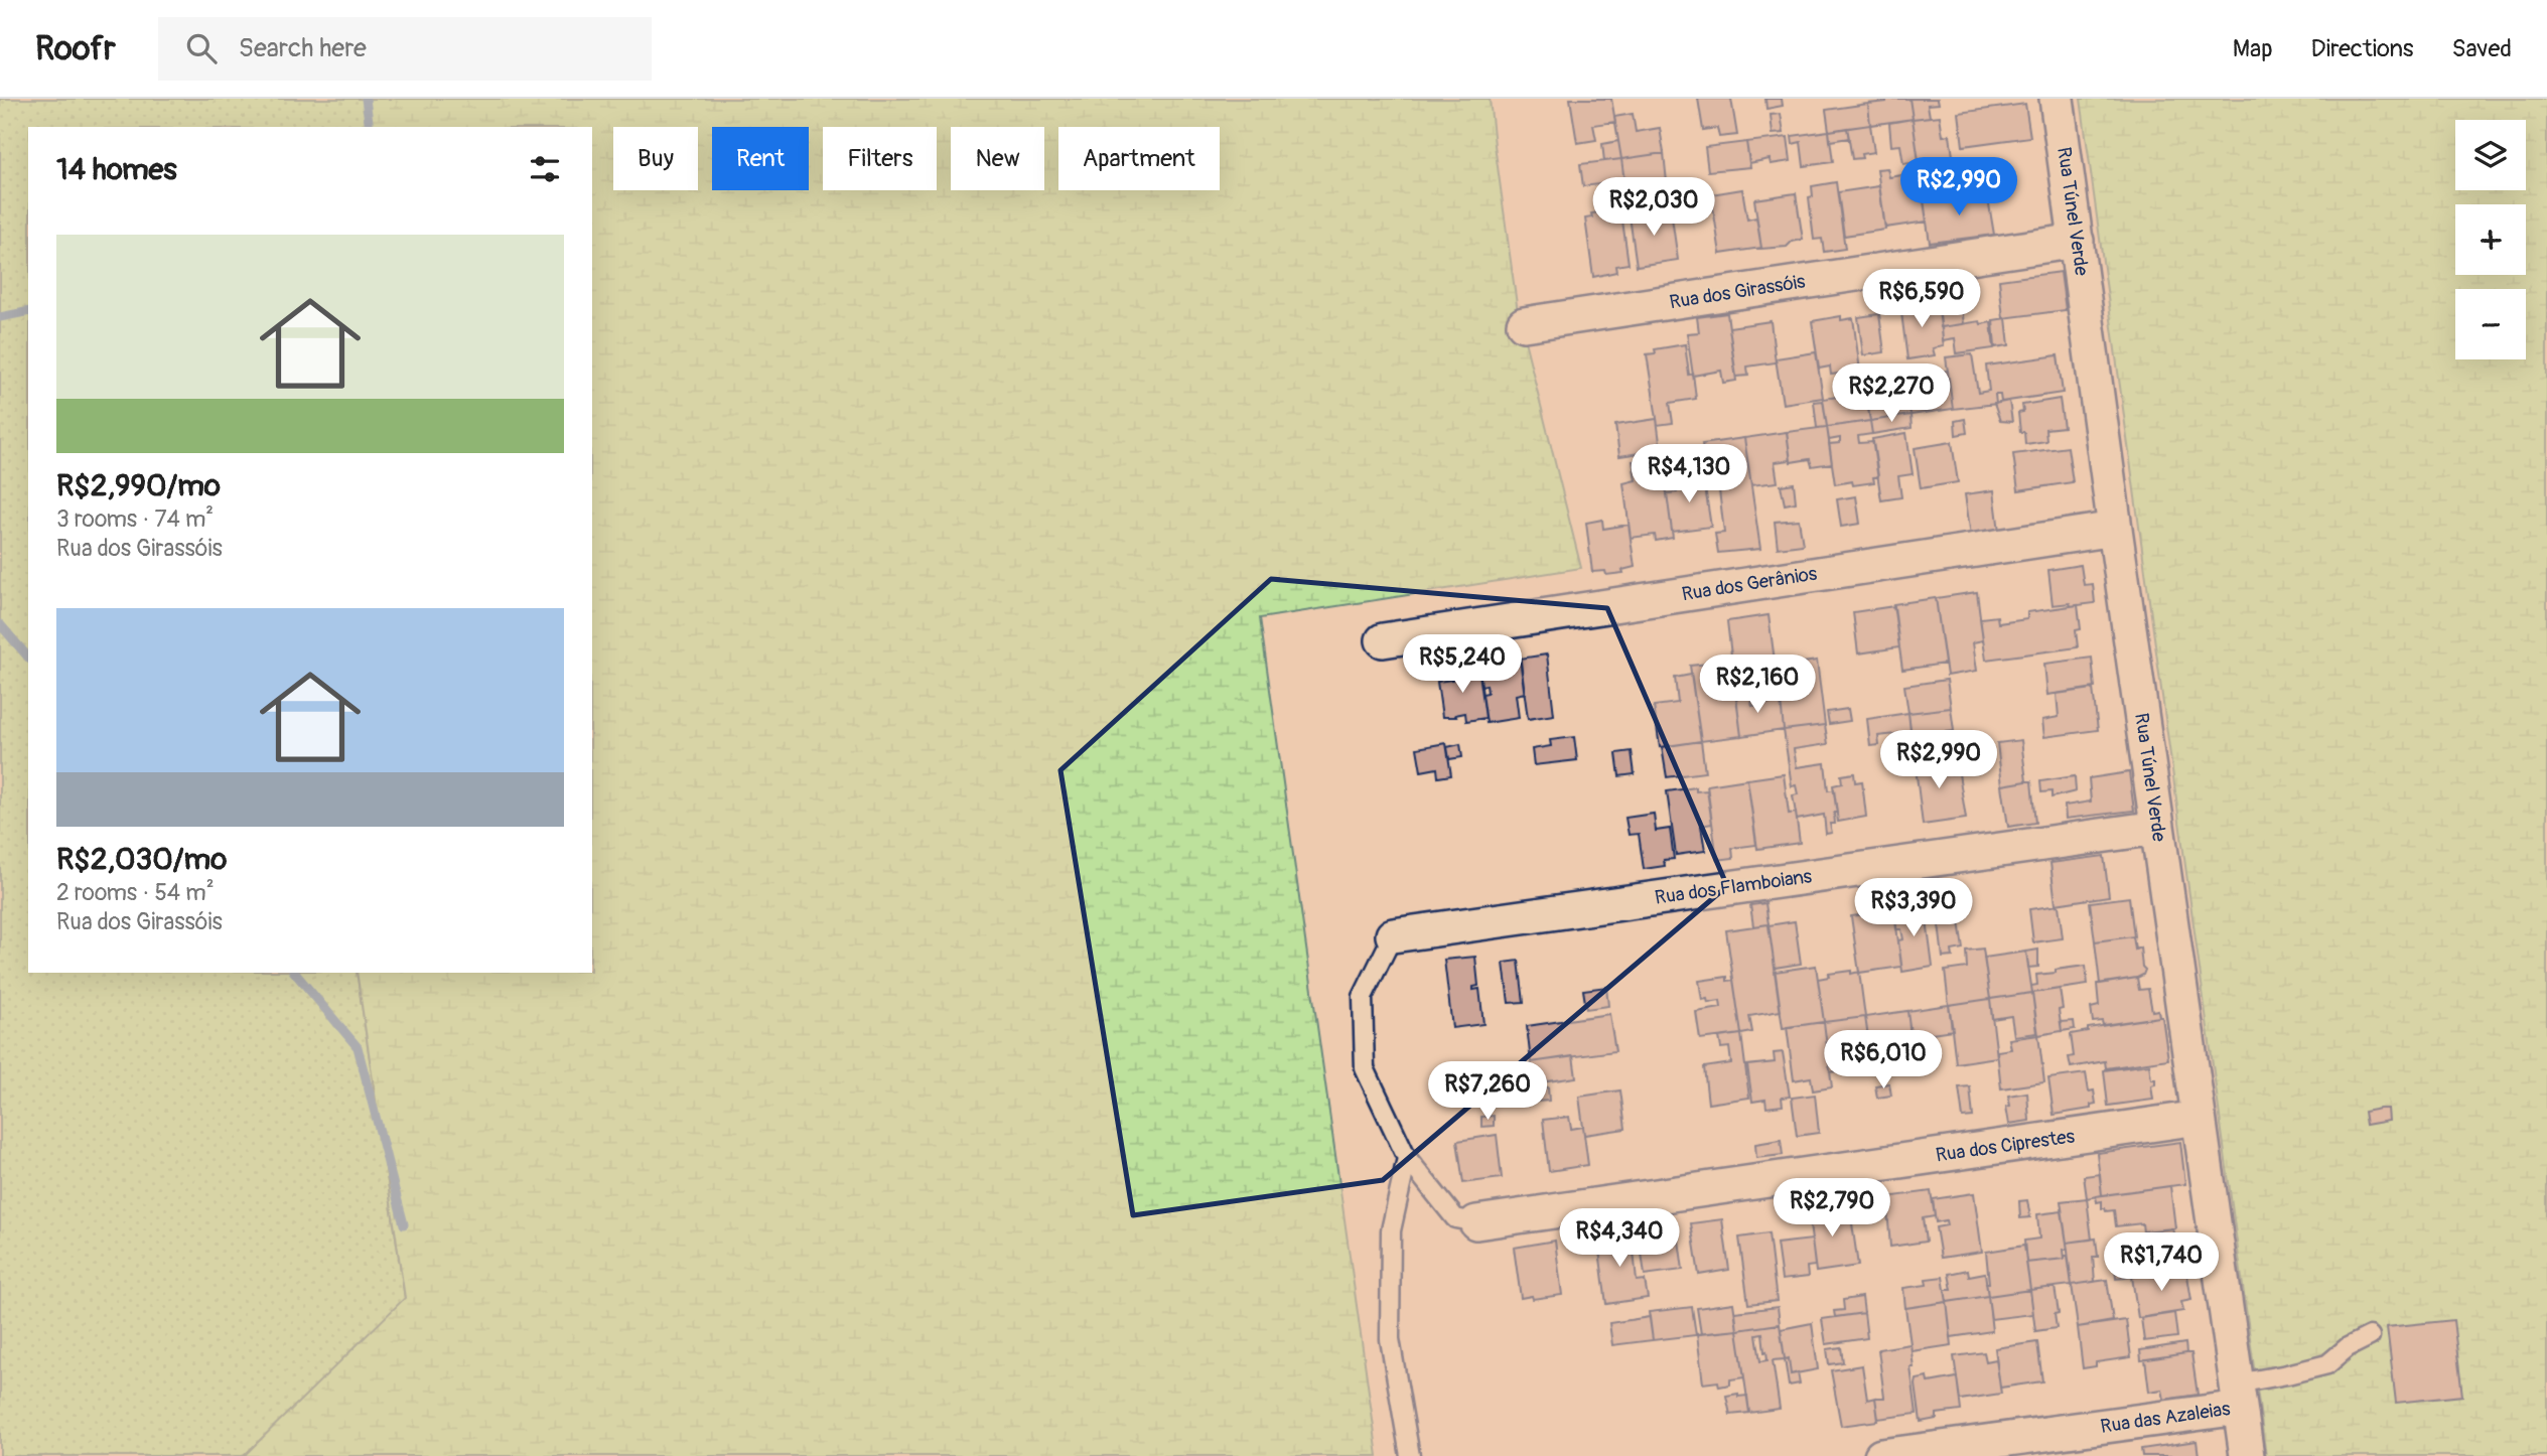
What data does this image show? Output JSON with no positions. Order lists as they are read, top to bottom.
{
  "streets": {
    "street": [
      "Rua Túnel Verde",
      "Rua dos Girassóis",
      "Rua dos Gerânios",
      "Rua dos Flamboians",
      "Rua dos Ciprestes",
      "Rua das Azaleias"
    ]
  },
  "crossings": [
    ["Rua Túnel Verde", "Rua dos Girassóis"],
    ["Rua Túnel Verde", "Rua dos Gerânios"],
    ["Rua Túnel Verde", "Rua dos Flamboians"],
    ["Rua Túnel Verde", "Rua dos Ciprestes"],
    ["Rua Túnel Verde", "Rua das Azaleias"]
  ],
  "page": {
    "header": "Roofr",
    "search": "Search here",
    "nav": ["Map", "Directions", "Saved"],
    "map_buttons": ["+", "−"],
    "chip": [
      "Buy",
      "Rent",
      "Filters",
      "New",
      "Apartment"
    ],
    "heading": "14 homes",
    "price": [
      "R$2,990",
      "R$2,030",
      "R$6,590",
      "R$2,270",
      "R$4,130",
      "R$5,240",
      "R$2,160",
      "R$2,990",
      "R$3,390",
      "R$6,010",
      "R$7,260",
      "R$2,790",
      "R$4,340",
      "R$1,740"
    ],
    "list": [
      {
        "name": "R$2,990/mo",
        "note": "3 rooms · 74 m² · Rua dos Girassóis"
      },
      {
        "name": "R$2,030/mo",
        "note": "2 rooms · 54 m² · Rua dos Girassóis"
      }
    ]
  }
}
